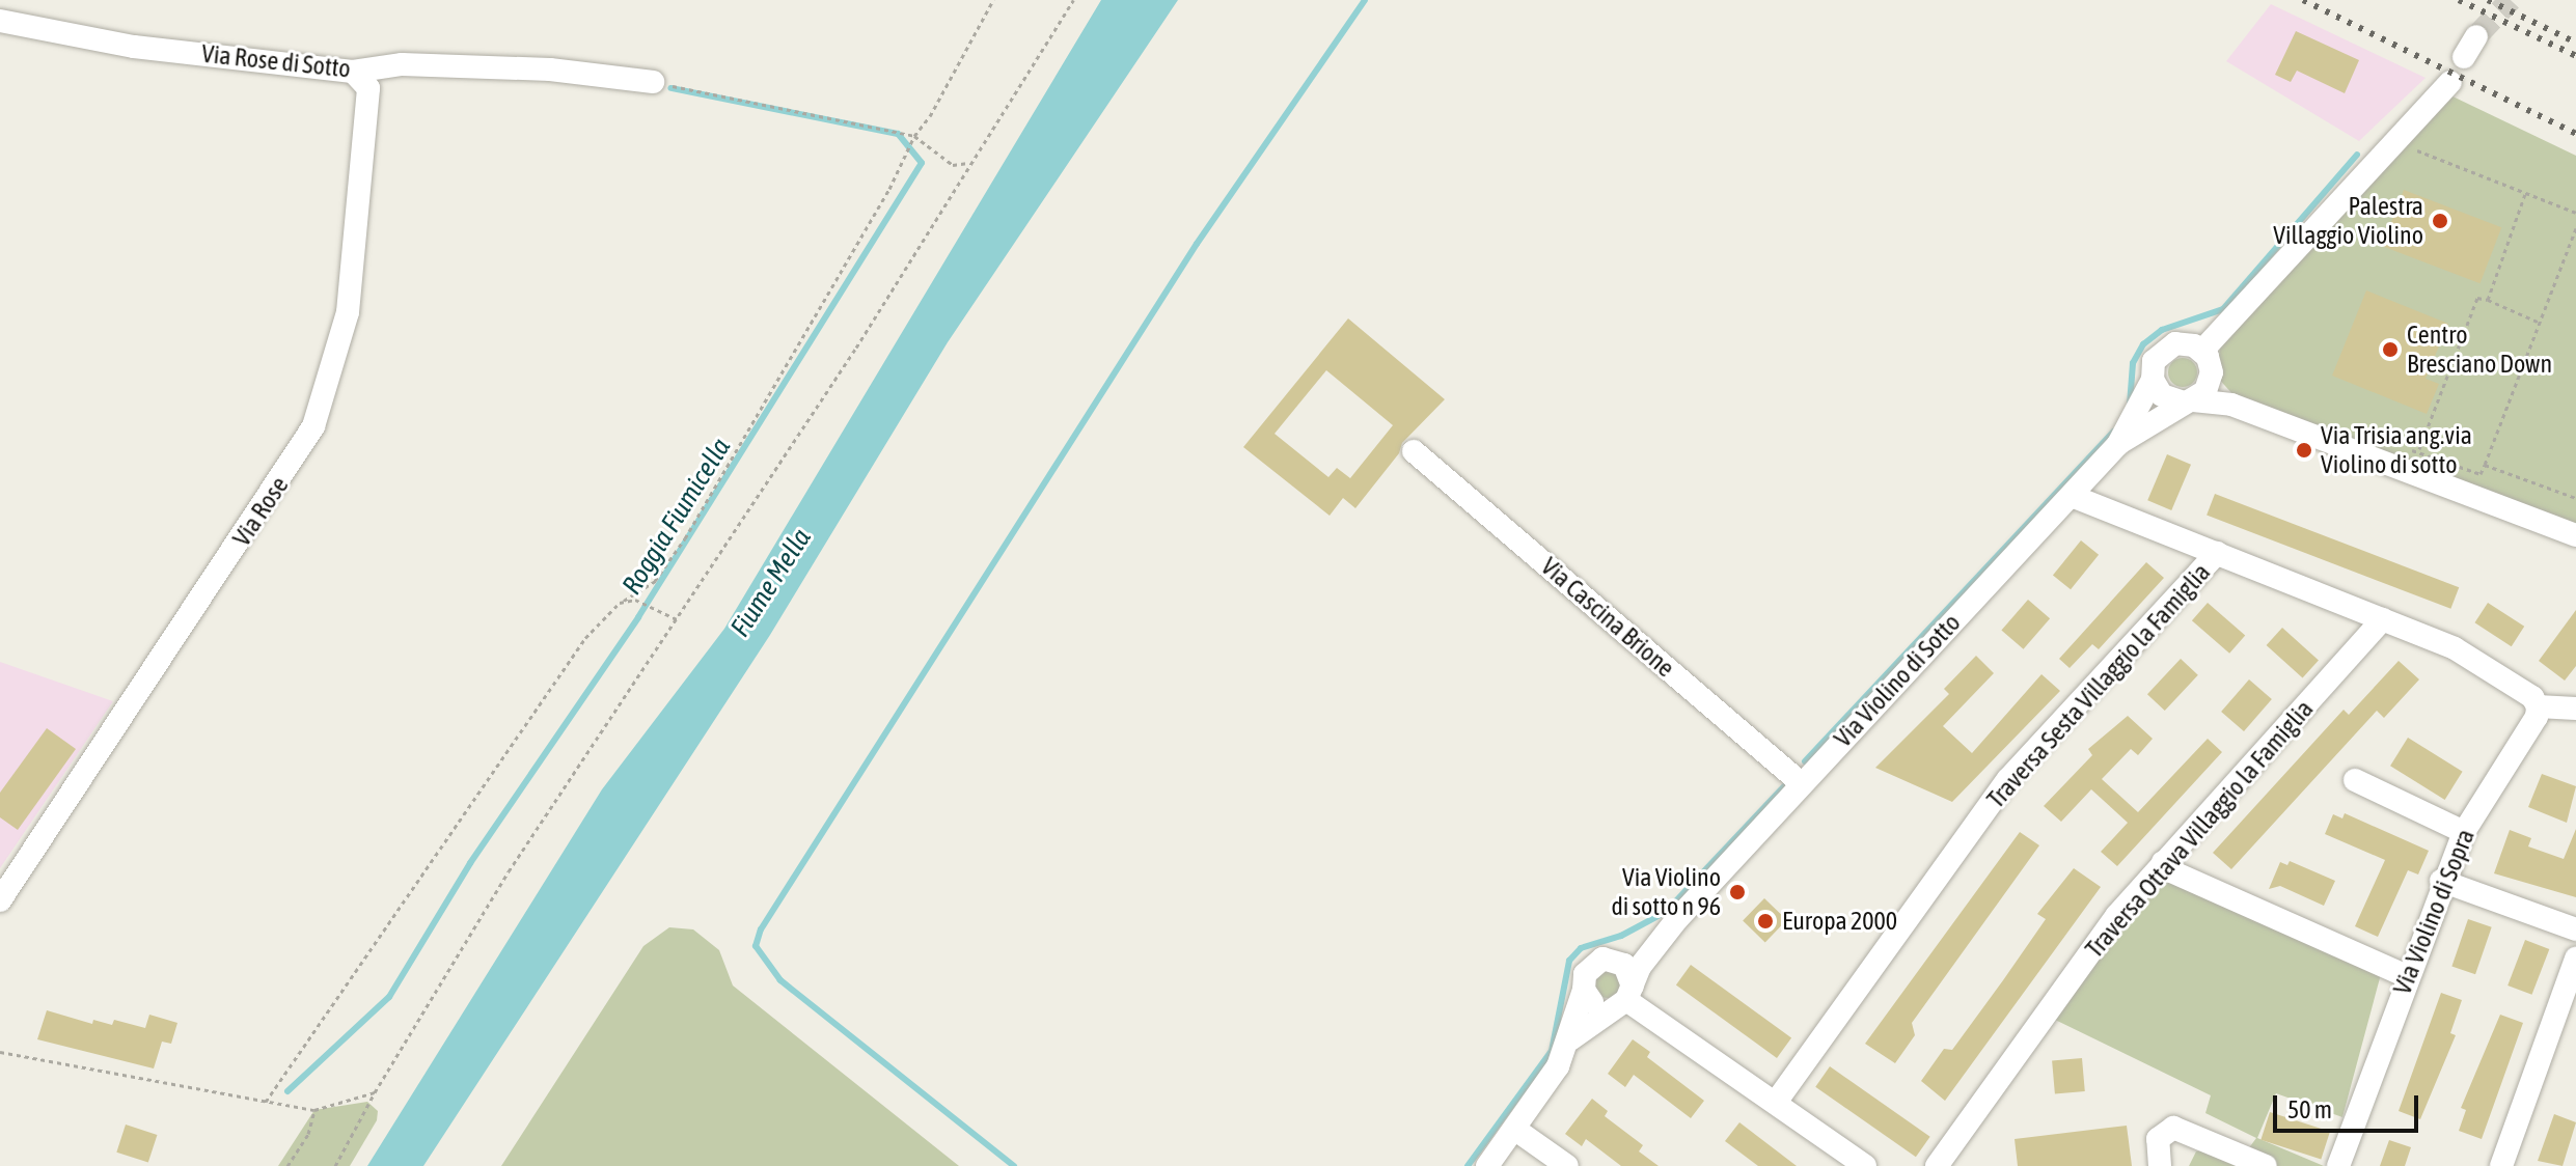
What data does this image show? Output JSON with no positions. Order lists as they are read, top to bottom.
{
  "streets": {
    "street": [
      "Via Rose di Sotto",
      "Via Rose",
      "Via Cascina Brione",
      "Via Violino di Sotto",
      "Traversa Sesta Villaggio la Famiglia",
      "Traversa Ottava Villaggio la Famiglia",
      "Via Violino di Sopra"
    ]
  },
  "crossings": [
    ["Via Rose di Sotto", "Via Rose"],
    ["Via Cascina Brione", "Via Violino di Sotto"]
  ],
  "water": ["Roggia Fiumicella", "Fiume Mella"],
  "places": [
    "Palestra Villaggio Violino",
    "Centro Bresciano Down",
    "Via Trisia ang.via Violino di sotto",
    "Via Violino di sotto n 96",
    "Europa 2000"
  ],
  "scale_bar": "50 m"
}
